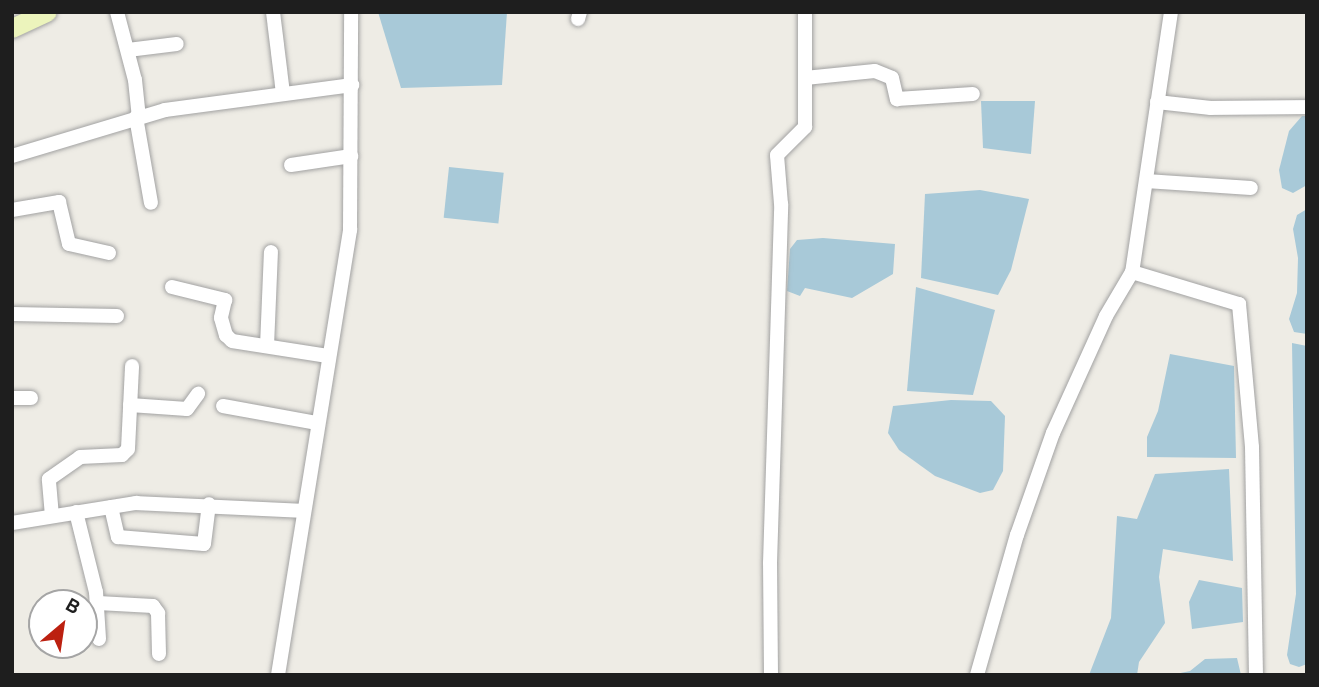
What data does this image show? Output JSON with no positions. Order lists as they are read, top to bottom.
{
  "north": "top right"
}
